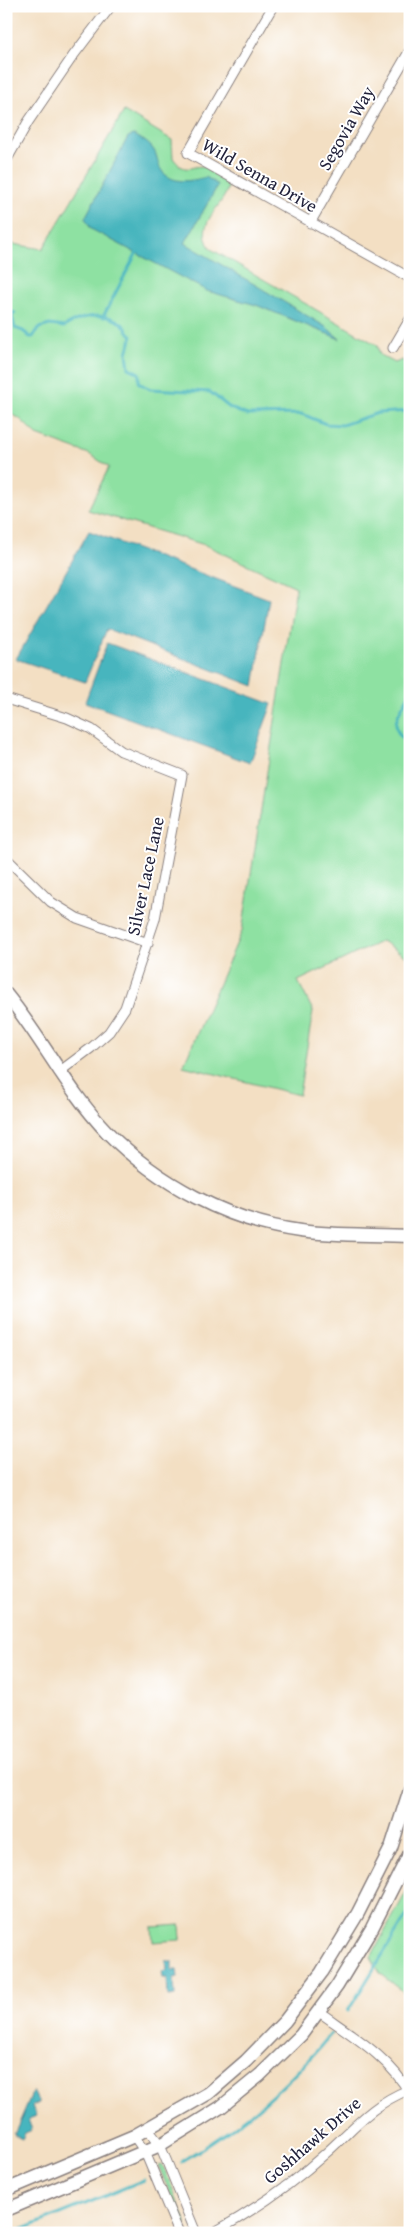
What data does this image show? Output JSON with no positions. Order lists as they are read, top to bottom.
{
  "streets": {
    "street": [
      "Segovia Way",
      "Wild Senna Drive",
      "Silver Lace Lane",
      "Goshhawk Drive"
    ]
  },
  "crossings": [
    ["Segovia Way", "Wild Senna Drive"]
  ]
}
